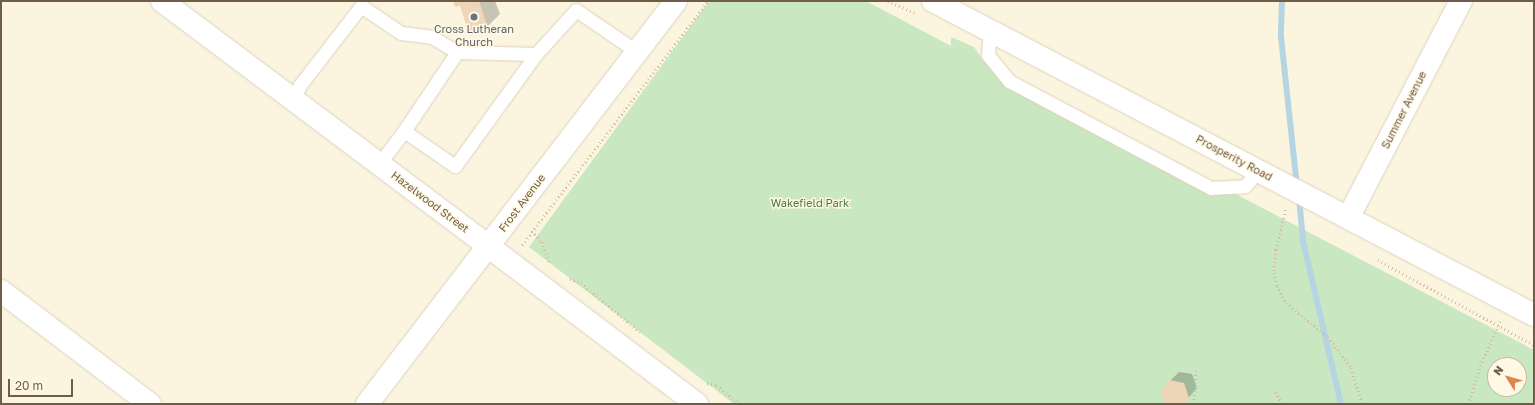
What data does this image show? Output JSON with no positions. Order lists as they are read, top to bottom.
{
  "streets": {
    "street": [
      "Summer Avenue",
      "Prosperity Road",
      "Hazelwood Street",
      "Frost Avenue"
    ]
  },
  "crossings": [
    ["Summer Avenue", "Prosperity Road"],
    ["Hazelwood Street", "Frost Avenue"]
  ],
  "parks": ["Wakefield Park"],
  "places": ["Cross Lutheran Church"],
  "scale_bar": "20 m",
  "north": "top left"
}
